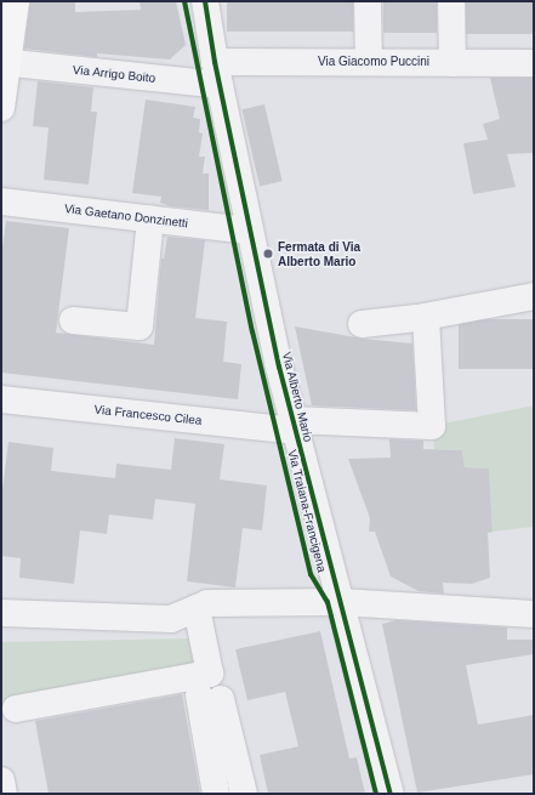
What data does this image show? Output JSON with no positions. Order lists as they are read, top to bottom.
{
  "streets": {
    "street": [
      "Via Giacomo Puccini",
      "Via Arrigo Boito",
      "Via Gaetano Donzinetti",
      "Via Alberto Mario",
      "Via Francesco Cilea"
    ],
    "cycle path": ["Via Traiana-Francigena"]
  },
  "crossings": [
    ["Via Giacomo Puccini", "Via Arrigo Boito"],
    ["Via Giacomo Puccini", "Via Alberto Mario"],
    ["Via Arrigo Boito", "Via Alberto Mario"],
    ["Via Gaetano Donzinetti", "Via Alberto Mario"],
    ["Via Alberto Mario", "Via Francesco Cilea"]
  ],
  "places": ["Fermata di Via Alberto Mario"]
}
